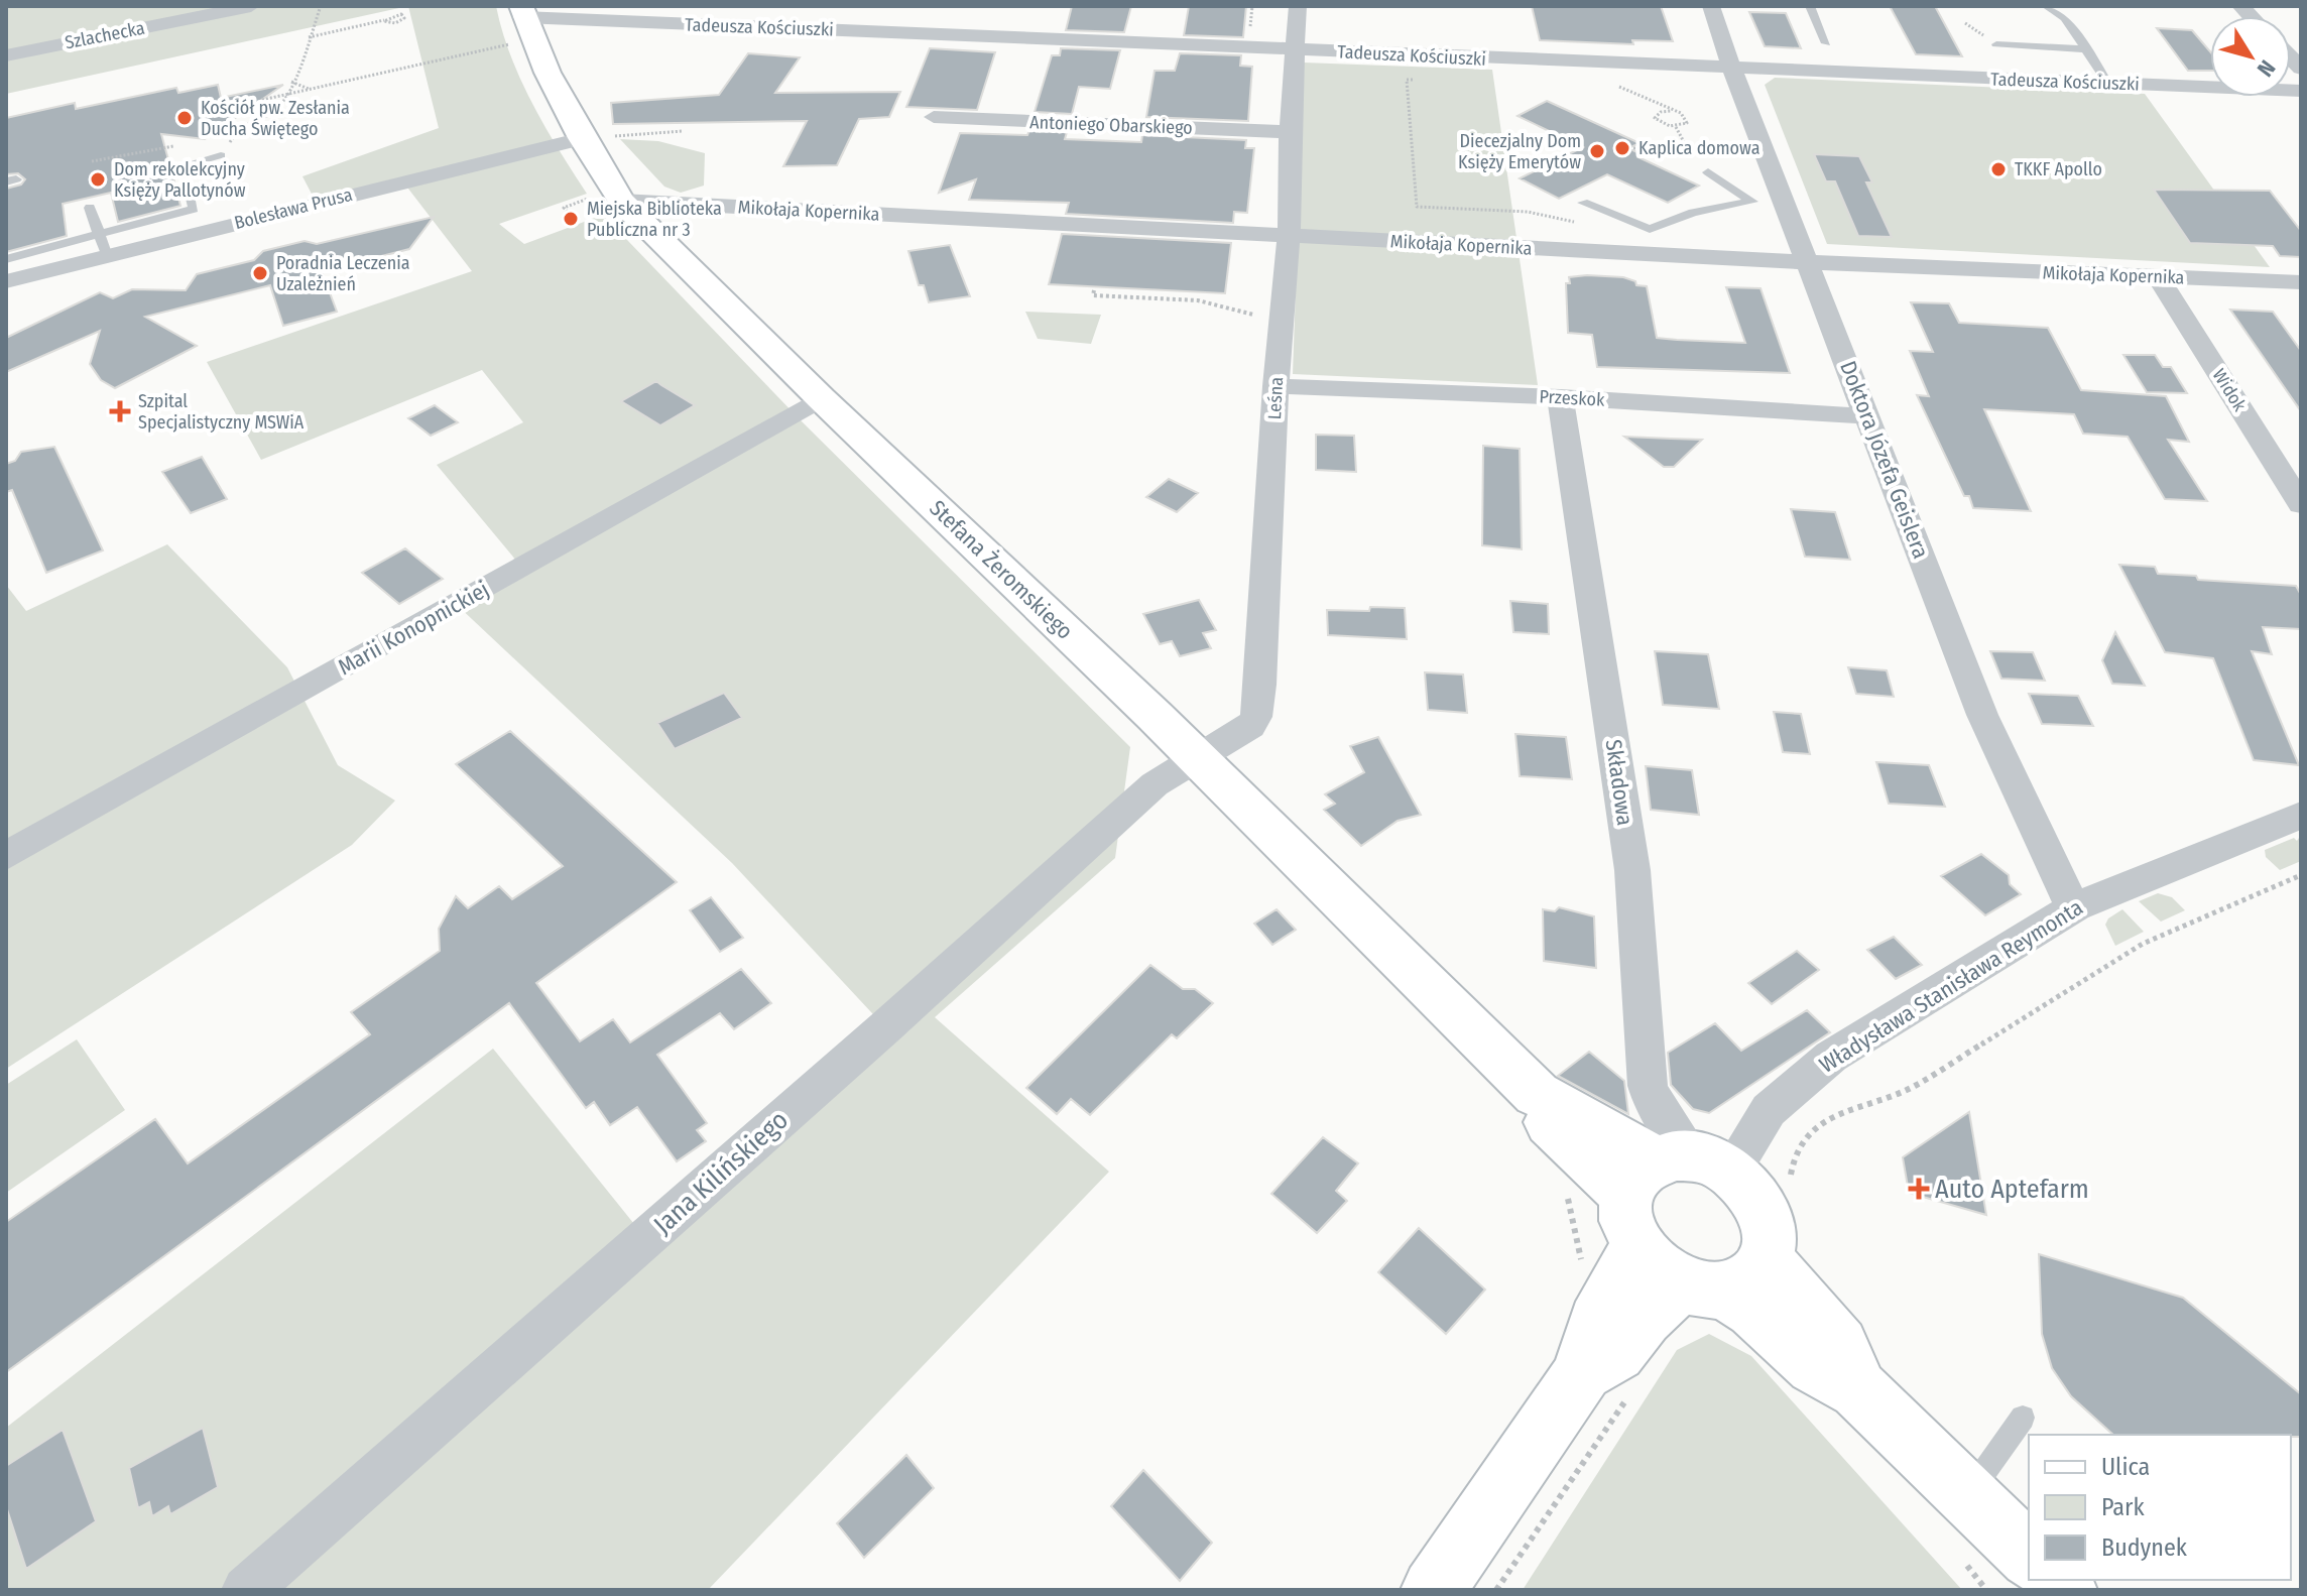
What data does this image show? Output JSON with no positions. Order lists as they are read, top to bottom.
{
  "streets": {
    "main road": ["Stefana Żeromskiego", "Władysława Stanisława Reymonta"],
    "street": [
      "Tadeusza Kościuszki",
      "Szlachecka",
      "Antoniego Obarskiego",
      "Bolesława Prusa",
      "Mikołaja Kopernika",
      "Widok",
      "Leśna",
      "Przeskok",
      "Doktora Józefa Geislera",
      "Marii Konopnickiej",
      "Składowa",
      "Jana Kilińskiego"
    ]
  },
  "crossings": [
    ["Tadeusza Kościuszki", "Leśna"],
    ["Tadeusza Kościuszki", "Doktora Józefa Geislera"],
    ["Tadeusza Kościuszki", "Stefana Żeromskiego"],
    ["Antoniego Obarskiego", "Leśna"],
    ["Bolesława Prusa", "Stefana Żeromskiego"],
    ["Mikołaja Kopernika", "Widok"],
    ["Mikołaja Kopernika", "Leśna"],
    ["Mikołaja Kopernika", "Doktora Józefa Geislera"],
    ["Mikołaja Kopernika", "Stefana Żeromskiego"],
    ["Leśna", "Przeskok"],
    ["Leśna", "Stefana Żeromskiego"],
    ["Leśna", "Jana Kilińskiego"],
    ["Przeskok", "Doktora Józefa Geislera"],
    ["Przeskok", "Składowa"],
    ["Doktora Józefa Geislera", "Władysława Stanisława Reymonta"],
    ["Stefana Żeromskiego", "Marii Konopnickiej"],
    ["Stefana Żeromskiego", "Składowa"],
    ["Stefana Żeromskiego", "Władysława Stanisława Reymonta"],
    ["Stefana Żeromskiego", "Jana Kilińskiego"],
    ["Składowa", "Władysława Stanisława Reymonta"]
  ],
  "places": {
    "other": [
      "Kościół pw. Zesłania Ducha Świętego",
      "Kaplica domowa",
      "Diecezjalny Dom Księży Emerytów",
      "TKKF Apollo",
      "Dom rekolekcyjny Księży Pallotynów",
      "Miejska Biblioteka Publiczna nr 3",
      "Poradnia Leczenia Uzależnień"
    ],
    "health": ["Szpital Specjalistyczny MSWiA", "Auto Aptefarm"]
  },
  "legend": ["Ulica", "Park", "Budynek"],
  "north": "bottom right"
}
